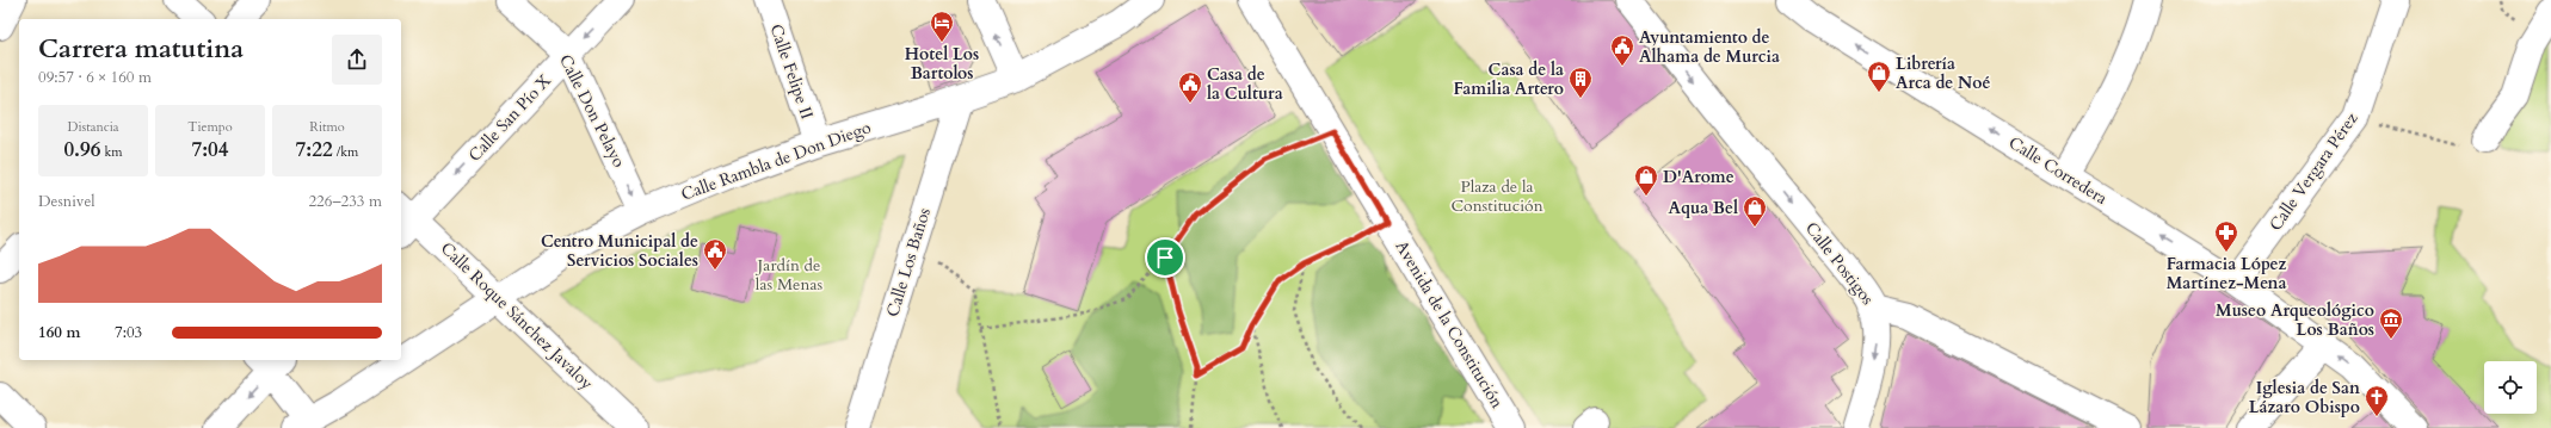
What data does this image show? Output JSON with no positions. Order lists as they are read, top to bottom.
{
  "streets": {
    "street": [
      "Calle Felipe II",
      "Calle Don Pelayo",
      "Calle San Pío X",
      "Calle Rambla de Don Diego",
      "Calle Corredera",
      "Calle Vergara Pérez",
      "Calle Los Baños",
      "Calle Postigos",
      "Calle Roque Sánchez Javaloy",
      "Avenida de la Constitución"
    ]
  },
  "crossings": [
    ["Calle Felipe II", "Calle Rambla de Don Diego"],
    ["Calle Don Pelayo", "Calle San Pío X"],
    ["Calle Don Pelayo", "Calle Rambla de Don Diego"],
    ["Calle San Pío X", "Calle Roque Sánchez Javaloy"],
    ["Calle Rambla de Don Diego", "Calle Los Baños"],
    ["Calle Rambla de Don Diego", "Calle Roque Sánchez Javaloy"],
    ["Calle Corredera", "Calle Vergara Pérez"]
  ],
  "one_way": [
    "Calle Don Pelayo",
    "Calle San Pío X",
    "Calle Corredera",
    "Calle Postigos"
  ],
  "parks": ["Plaza de la Constitución", "Jardín de las Menas"],
  "places": {
    "hotel": ["Hotel Los Bartolos"],
    "public building": ["Ayuntamiento de Alhama de Murcia", "Casa de la Cultura", "Centro Municipal de Servicios Sociales"],
    "shop": ["Librería Arca de Noé", "D'Arome", "Aqua Bel"],
    "building": ["Casa de la Familia Artero"],
    "pharmacy": ["Farmacia López Martínez-Mena"],
    "museum": ["Museo Arqueológico Los Baños"],
    "church": ["Iglesia de San Lázaro Obispo"]
  },
  "page": {
    "heading": ["Carrera matutina", "09:57 · 6 × 160 m"],
    "stats": [
      ["Distancia", "0.96 km"],
      ["Tiempo", "7:04"],
      ["Ritmo", "7:22 /km"]
    ],
    "chart": ["Desnivel", "226–233 m"],
    "list": [
      {
        "name": "160 m",
        "note": "7:03"
      }
    ]
  }
}
